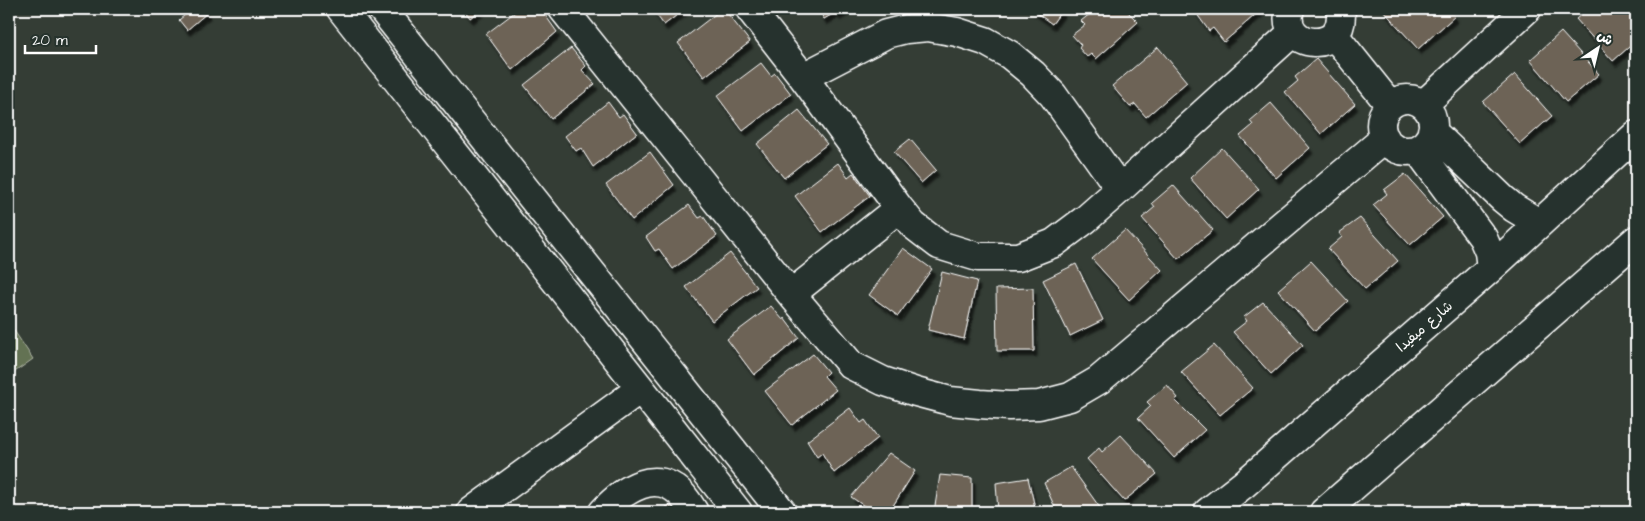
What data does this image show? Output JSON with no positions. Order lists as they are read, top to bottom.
{
  "streets": {
    "street": ["شارع ميفيدا"]
  },
  "scale_bar": "20 m",
  "north": "top right"
}
